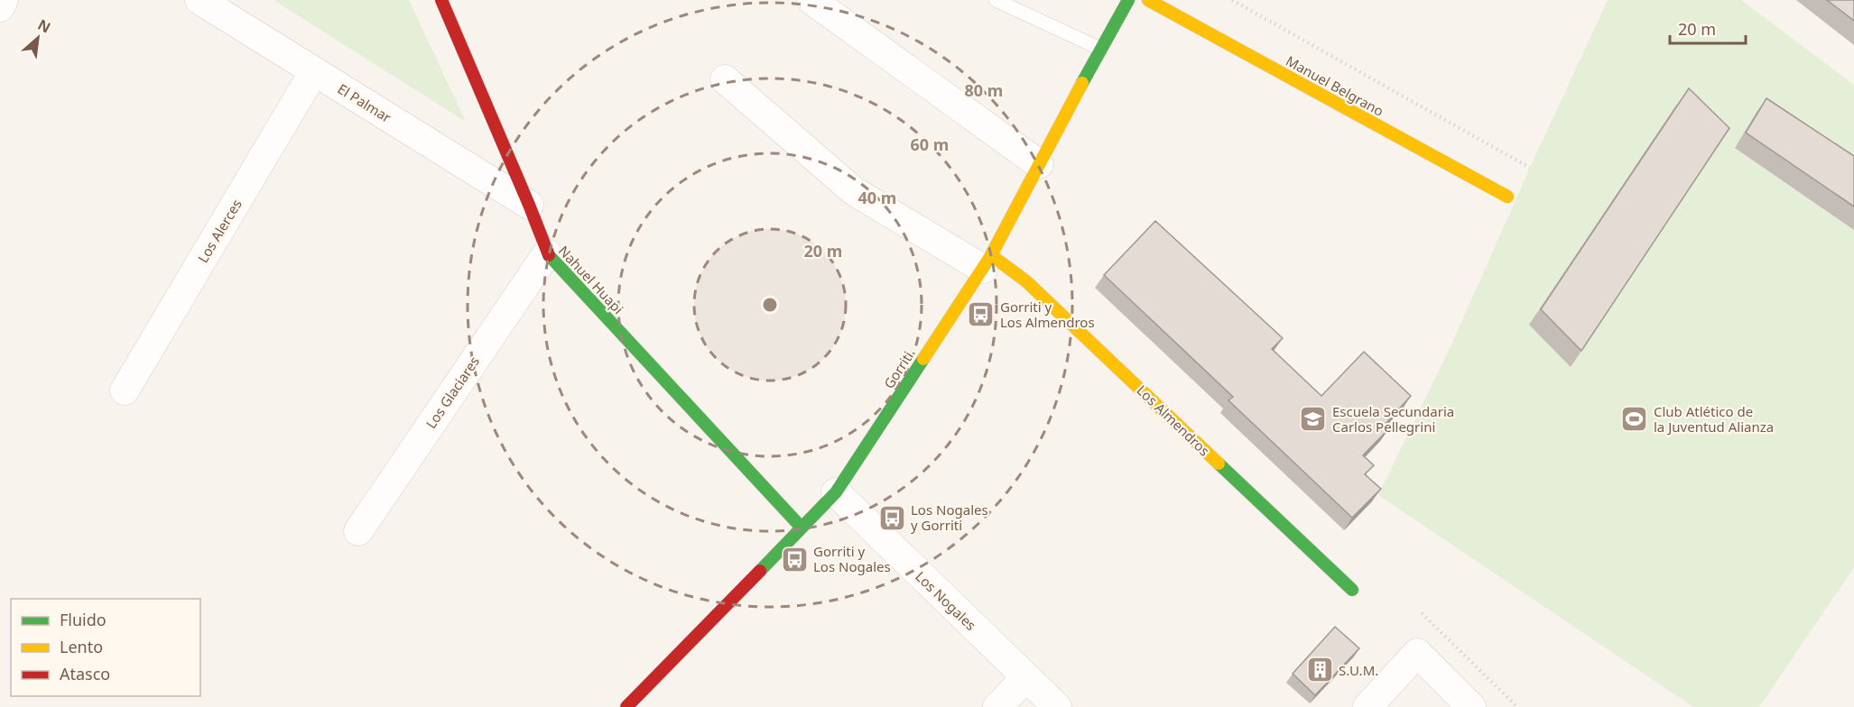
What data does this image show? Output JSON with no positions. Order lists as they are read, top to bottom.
{
  "streets": {
    "street": [
      "Manuel Belgrano",
      "El Palmar",
      "Los Alerces",
      "Nahuel Huapi",
      "Gorriti",
      "Los Glaciares",
      "Los Almendros",
      "Los Nogales"
    ]
  },
  "crossings": [
    ["El Palmar", "Los Alerces"],
    ["El Palmar", "Nahuel Huapi"],
    ["Nahuel Huapi", "Gorriti"],
    ["Nahuel Huapi", "Los Glaciares"],
    ["Gorriti", "Los Almendros"],
    ["Gorriti", "Los Nogales"]
  ],
  "places": {
    "bus stop": ["Gorriti y Los Almendros", "Los Nogales y Gorriti", "Gorriti y Los Nogales"],
    "school or university": ["Escuela Secundaria Carlos Pellegrini"],
    "sports": ["Club Atlético de la Juventud Alianza"],
    "building": ["S.U.M."]
  },
  "legend": ["Fluido", "Lento", "Atasco"],
  "scale_bar": "20 m",
  "north": "top right",
  "rings": [
    "80 m",
    "60 m",
    "40 m",
    "20 m"
  ]
}
